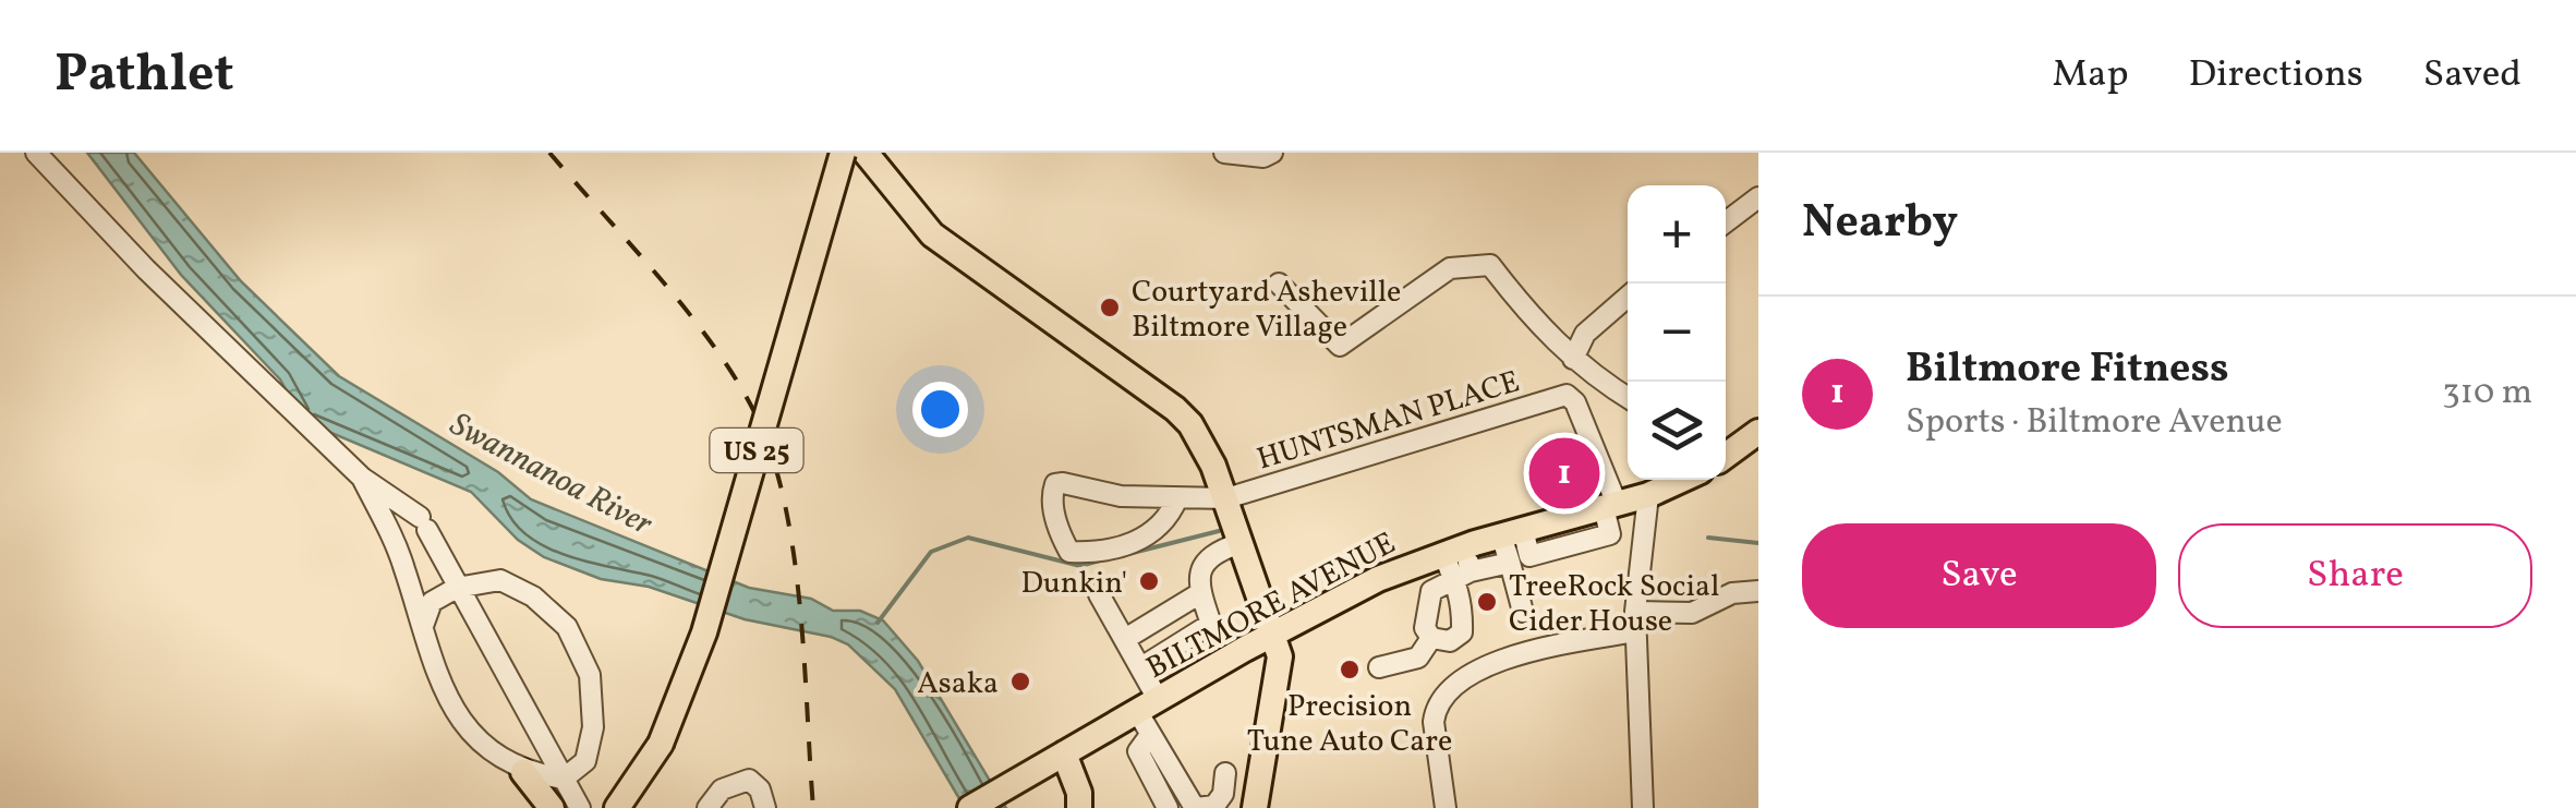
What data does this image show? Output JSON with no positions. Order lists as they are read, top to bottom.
{
  "streets": {
    "main road": ["US 25", "BILTMORE AVENUE"],
    "street": ["HUNTSMAN PLACE"]
  },
  "crossings": [
    ["HUNTSMAN PLACE", "BILTMORE AVENUE"]
  ],
  "water": ["Swannanoa River"],
  "places": [
    "Courtyard Asheville Biltmore Village",
    "Dunkin'",
    "TreeRock Social Cider House",
    "Precision Tune Auto Care",
    "Asaka"
  ],
  "page": {
    "header": "Pathlet",
    "nav": ["Map", "Directions", "Saved"],
    "heading": "Nearby",
    "map_buttons": ["+", "−"],
    "list": [
      {
        "mark": "1",
        "name": "Biltmore Fitness",
        "note": "Sports · Biltmore Avenue",
        "value": "310 m"
      }
    ],
    "pins": "1",
    "buttons": ["Save", "Share"]
  }
}
